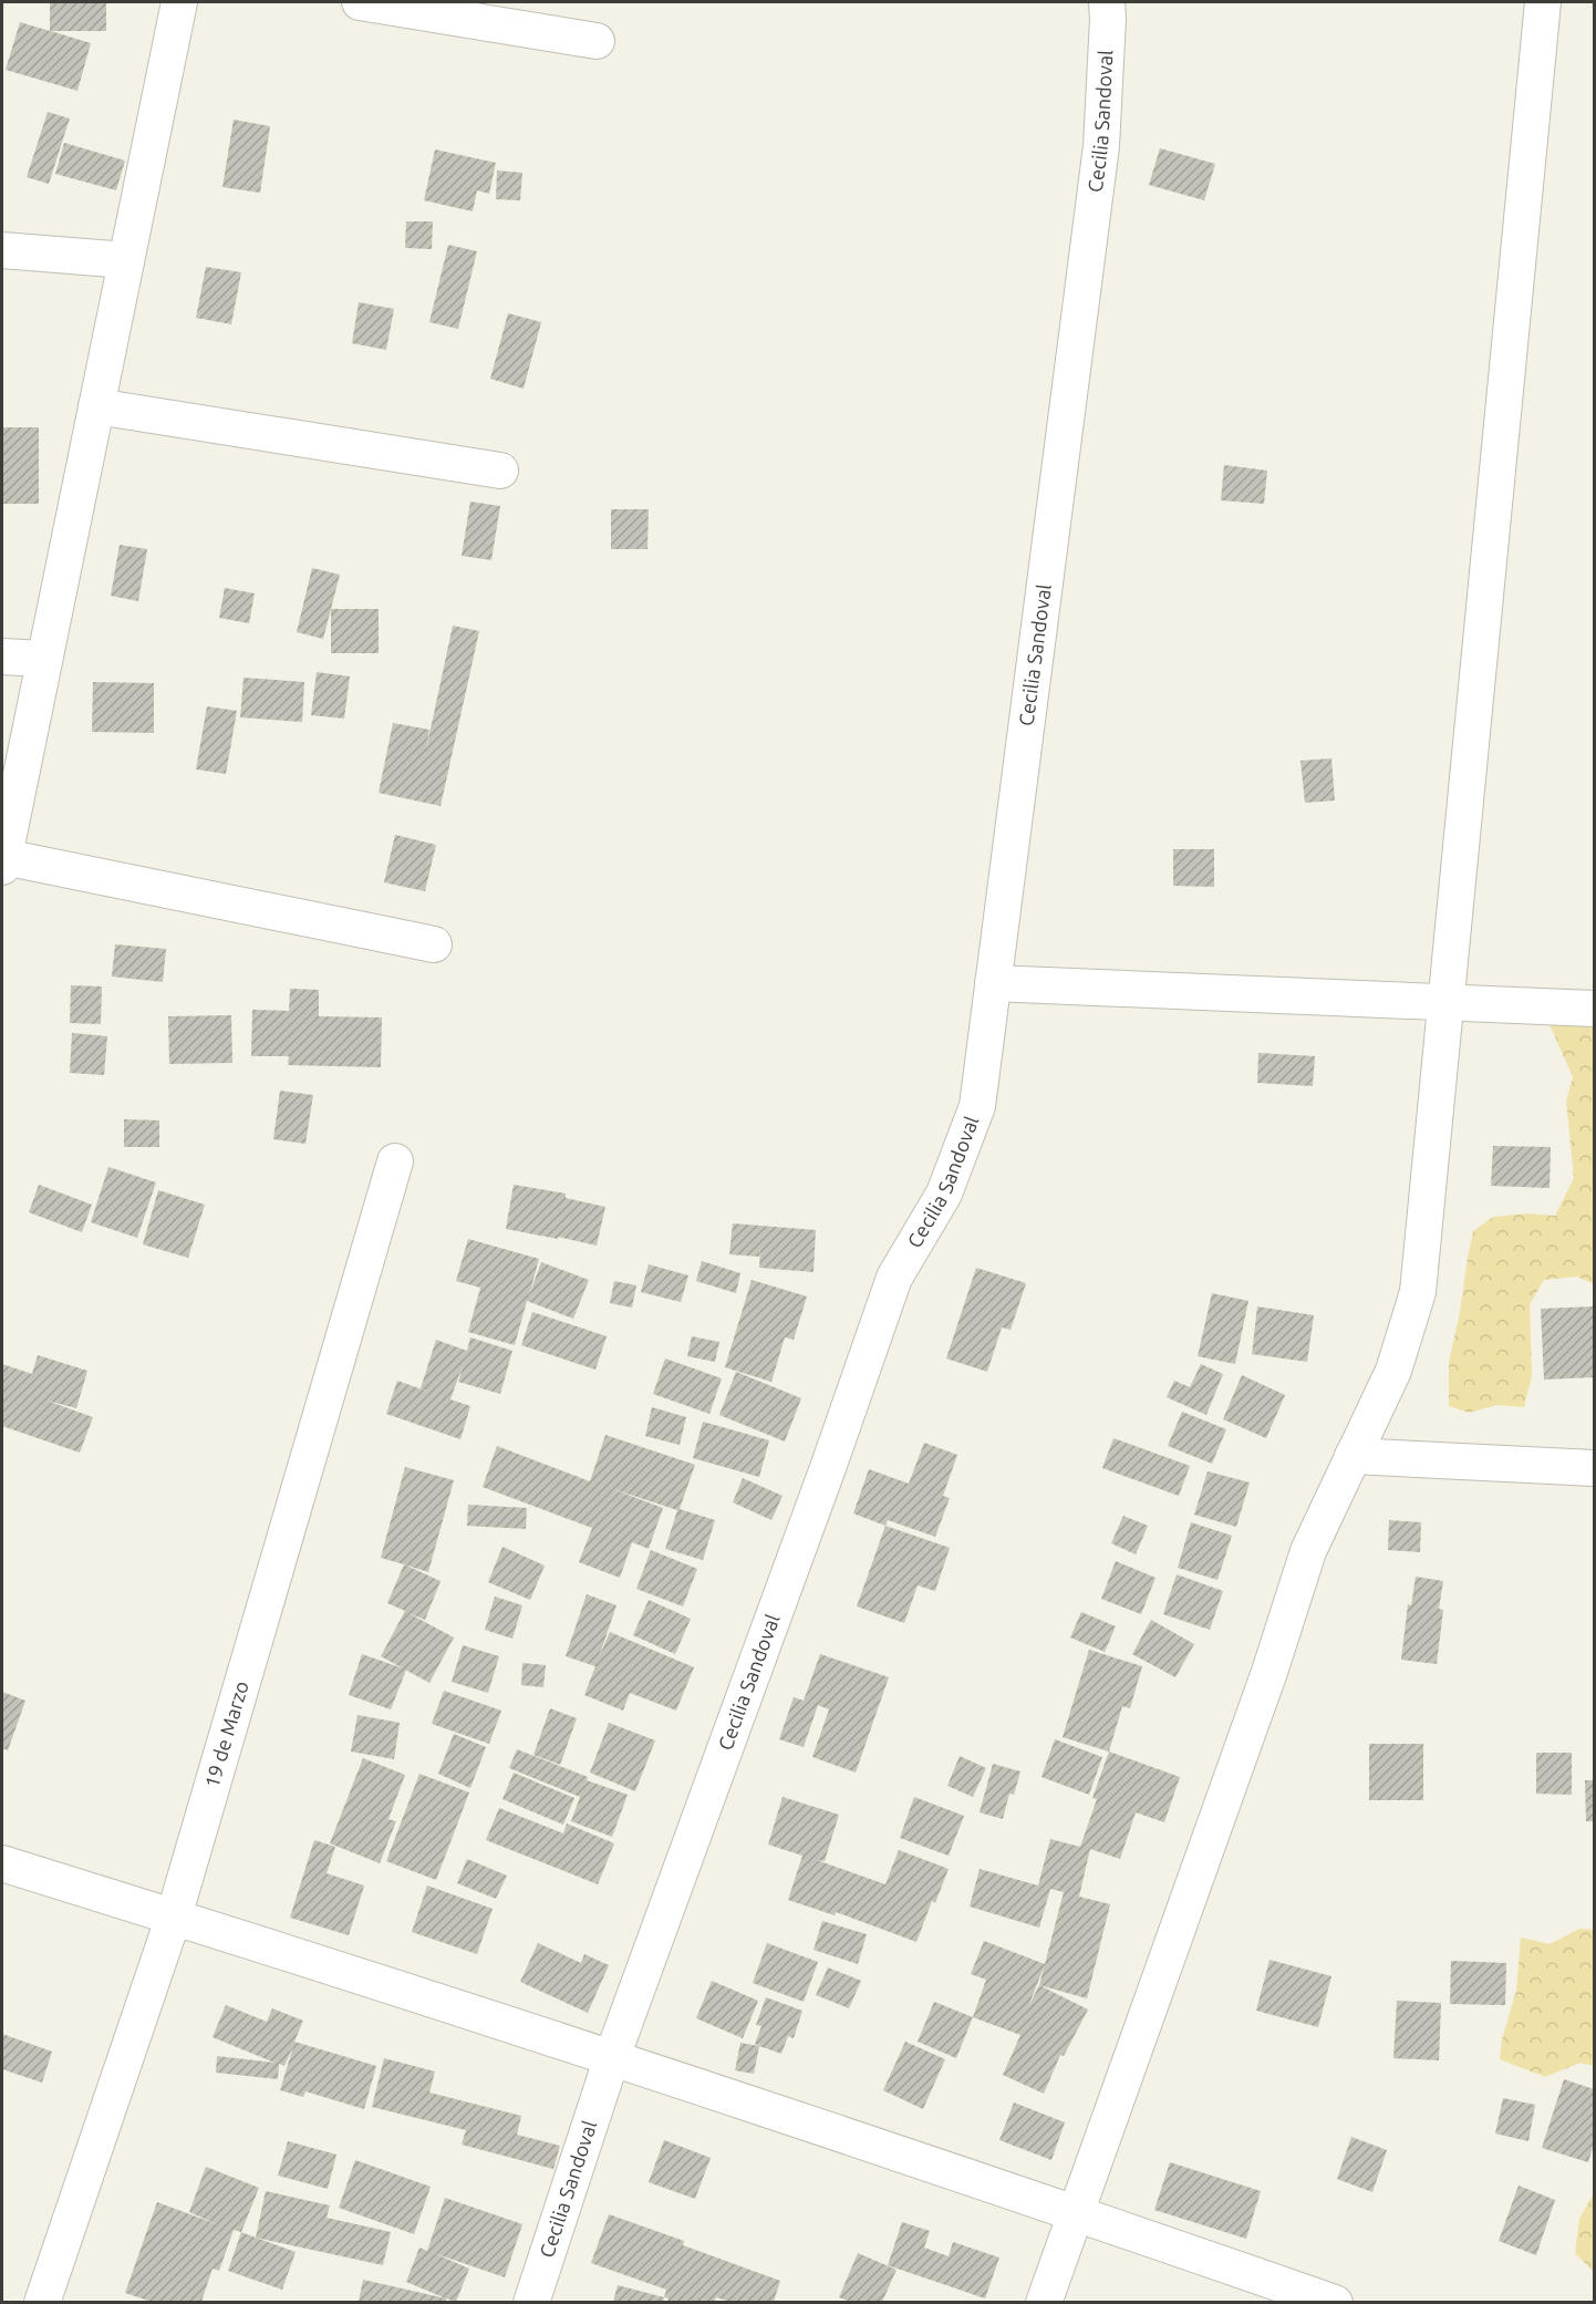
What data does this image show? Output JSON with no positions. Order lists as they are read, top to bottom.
{
  "streets": {
    "street": ["Cecilia Sandoval", "19 de Marzo"]
  }
}
